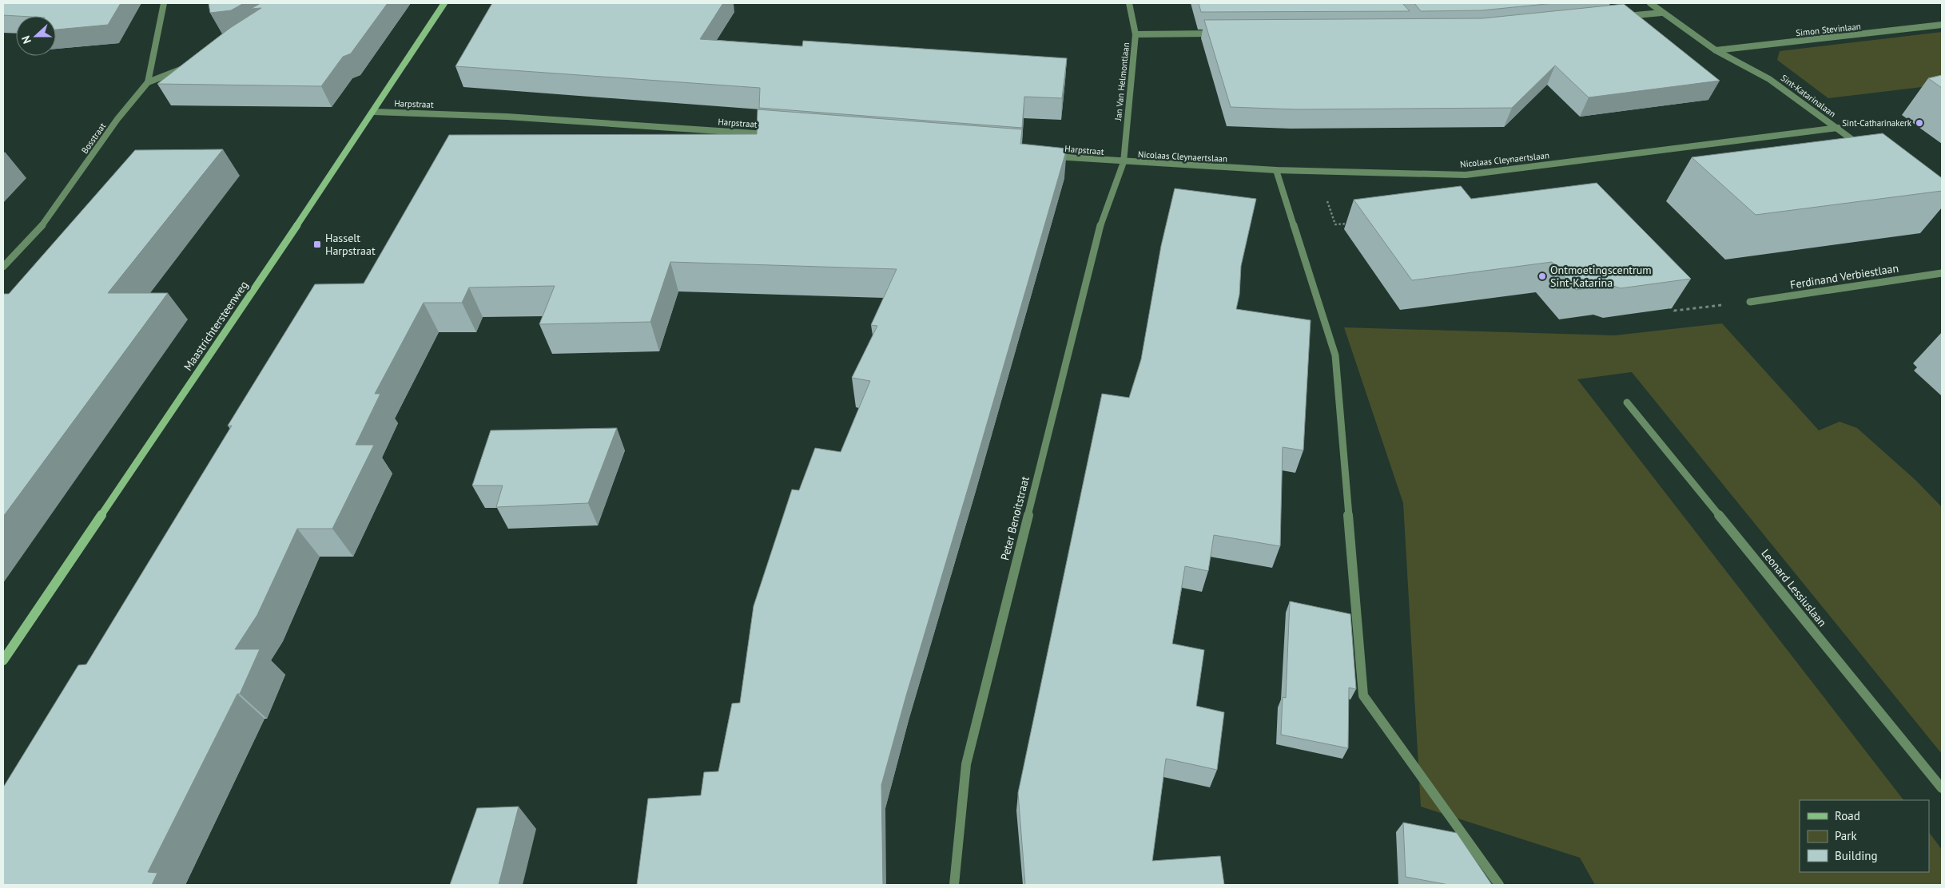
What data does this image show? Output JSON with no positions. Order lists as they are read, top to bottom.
{
  "streets": {
    "main road": ["Maastrichtersteenweg"],
    "street": [
      "Simon Stevinlaan",
      "Jan Van Helmontlaan",
      "Sint-Katarinalaan",
      "Harpstraat",
      "Bosstraat",
      "Nicolaas Cleynaertslaan",
      "Ferdinand Verbiestlaan",
      "Peter Benoitstraat",
      "Leonard Lessiuslaan"
    ]
  },
  "crossings": [
    ["Simon Stevinlaan", "Sint-Katarinalaan"],
    ["Jan Van Helmontlaan", "Harpstraat"],
    ["Jan Van Helmontlaan", "Nicolaas Cleynaertslaan"],
    ["Jan Van Helmontlaan", "Peter Benoitstraat"],
    ["Sint-Katarinalaan", "Nicolaas Cleynaertslaan"],
    ["Harpstraat", "Nicolaas Cleynaertslaan"],
    ["Harpstraat", "Maastrichtersteenweg"],
    ["Harpstraat", "Peter Benoitstraat"],
    ["Nicolaas Cleynaertslaan", "Peter Benoitstraat"]
  ],
  "places": {
    "other": ["Sint-Catharinakerk", "Ontmoetingscentrum Sint-Katarina"],
    "transit": ["Hasselt Harpstraat"]
  },
  "legend": ["Road", "Park", "Building"],
  "north": "left"
}
